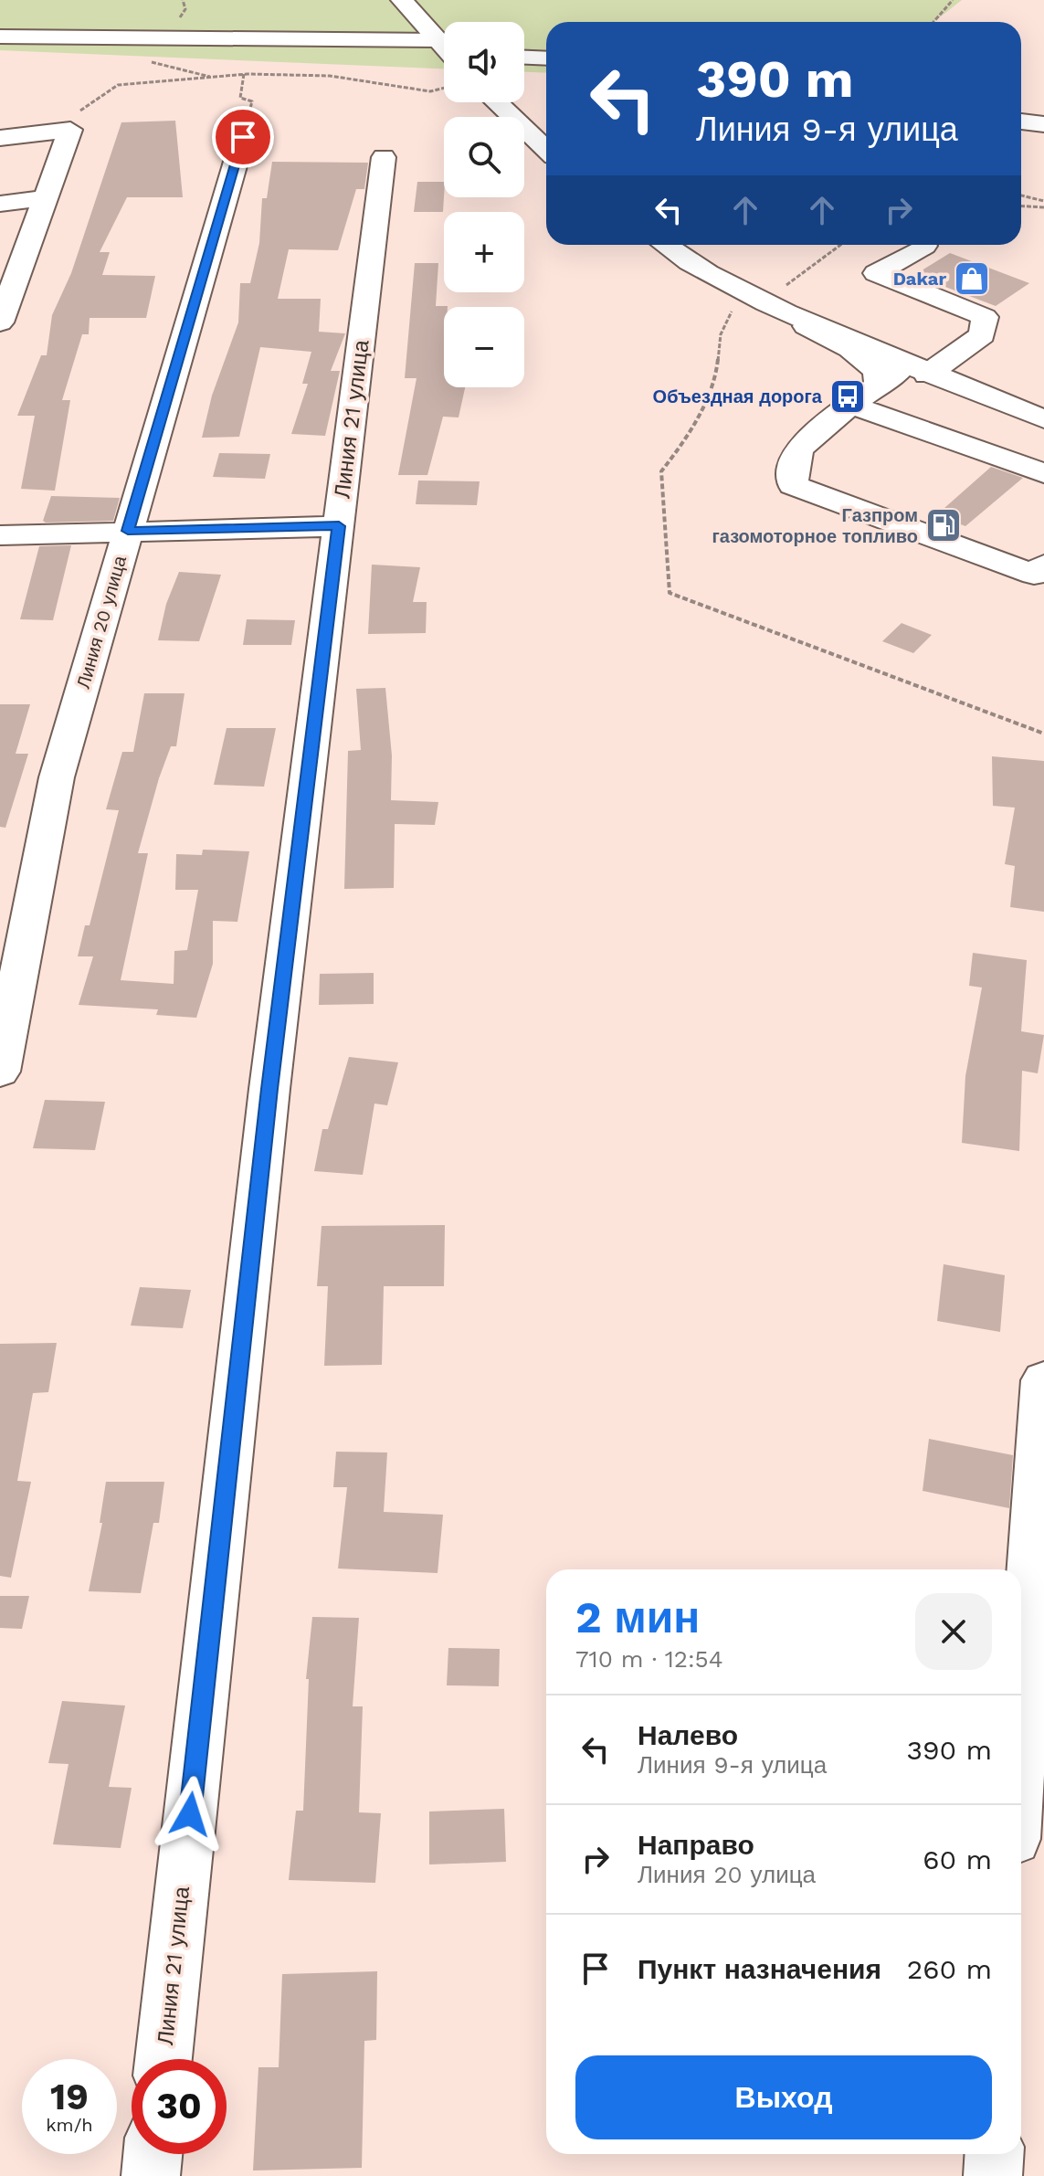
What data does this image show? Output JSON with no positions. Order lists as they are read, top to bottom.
{
  "streets": {
    "street": ["Линия 21 улица", "Линия 20 улица"]
  },
  "places": {
    "shop": ["Dakar"],
    "bus stop": ["Объездная дорога"],
    "fuel station": ["Газпром газомоторное топливо"]
  },
  "page": {
    "map_buttons": ["+", "−"],
    "turn": ["390 m", "Линия 9-я улица"],
    "heading": ["2 мин", "710 m · 12:54"],
    "list": [
      {
        "name": "Налево",
        "note": "Линия 9-я улица",
        "value": "390 m"
      },
      {
        "name": "Направо",
        "note": "Линия 20 улица",
        "value": "60 m"
      },
      {
        "name": "Пункт назначения",
        "value": "260 m"
      }
    ],
    "buttons": "Выход",
    "speed": "19 km/h",
    "limit": "30"
  }
}
